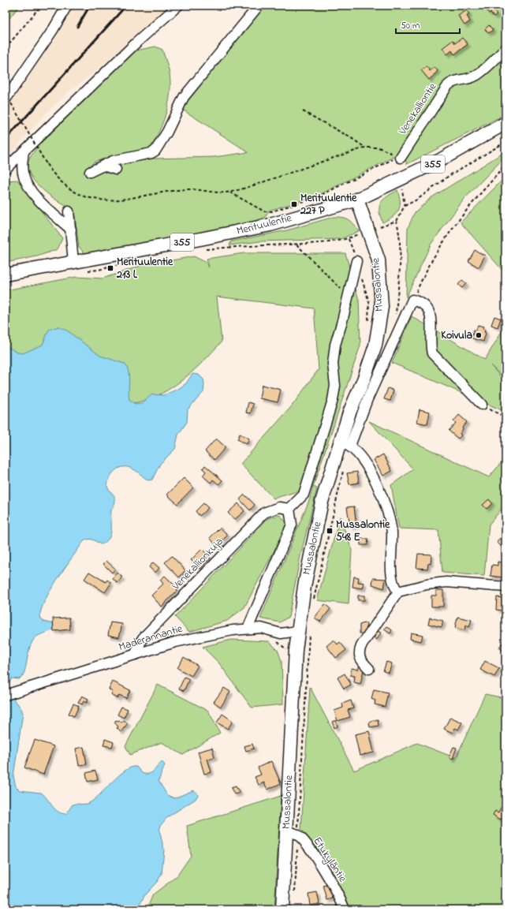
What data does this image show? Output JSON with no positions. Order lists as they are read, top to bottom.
{
  "streets": {
    "main road": ["355", "Merituulentie", "Mussalontie"],
    "street": [
      "Venekalliontie",
      "Venekallionkuja",
      "Maderannantie",
      "Etukyläntie"
    ]
  },
  "crossings": [
    ["Merituulentie", "Mussalontie"],
    ["Mussalontie", "Maderannantie"],
    ["Mussalontie", "Etukyläntie"],
    ["Venekallionkuja", "Maderannantie"]
  ],
  "places": {
    "transit": ["Merituulentie 227 P", "Merituulentie 213 L", "Mussalontie 548 E"],
    "other": ["Koivula"]
  },
  "scale_bar": "50 m"
}
